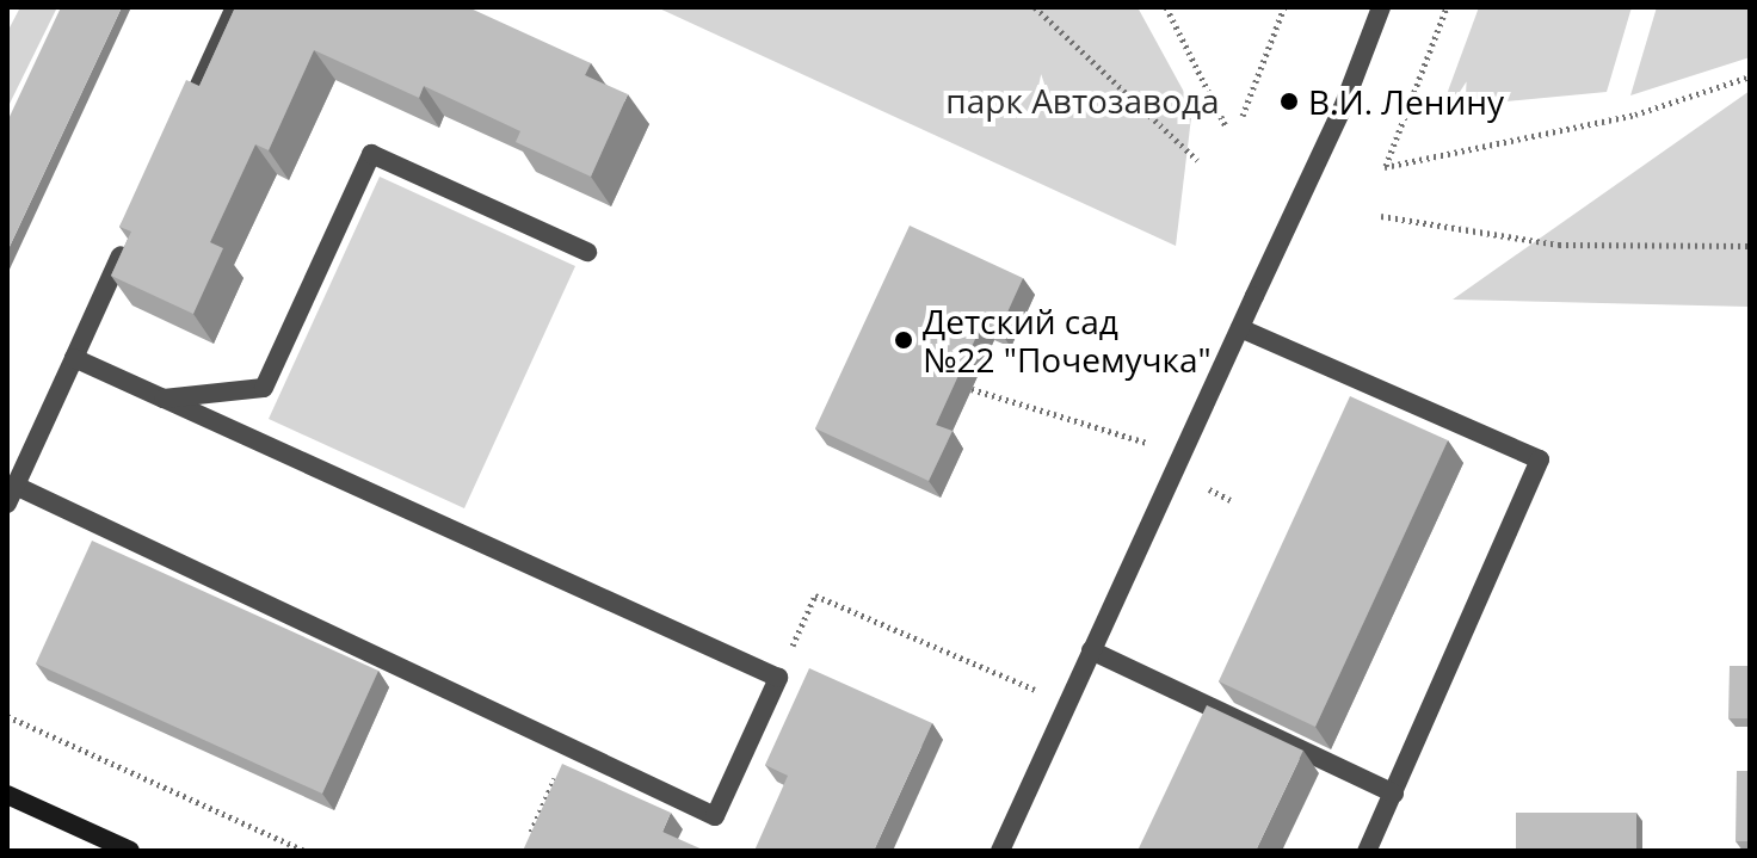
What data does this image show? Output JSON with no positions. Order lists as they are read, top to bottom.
{
  "parks": ["парк Автозавода"],
  "places": ["В.И. Ленину", "Детский сад №22 \"Почемучка\""]
}
